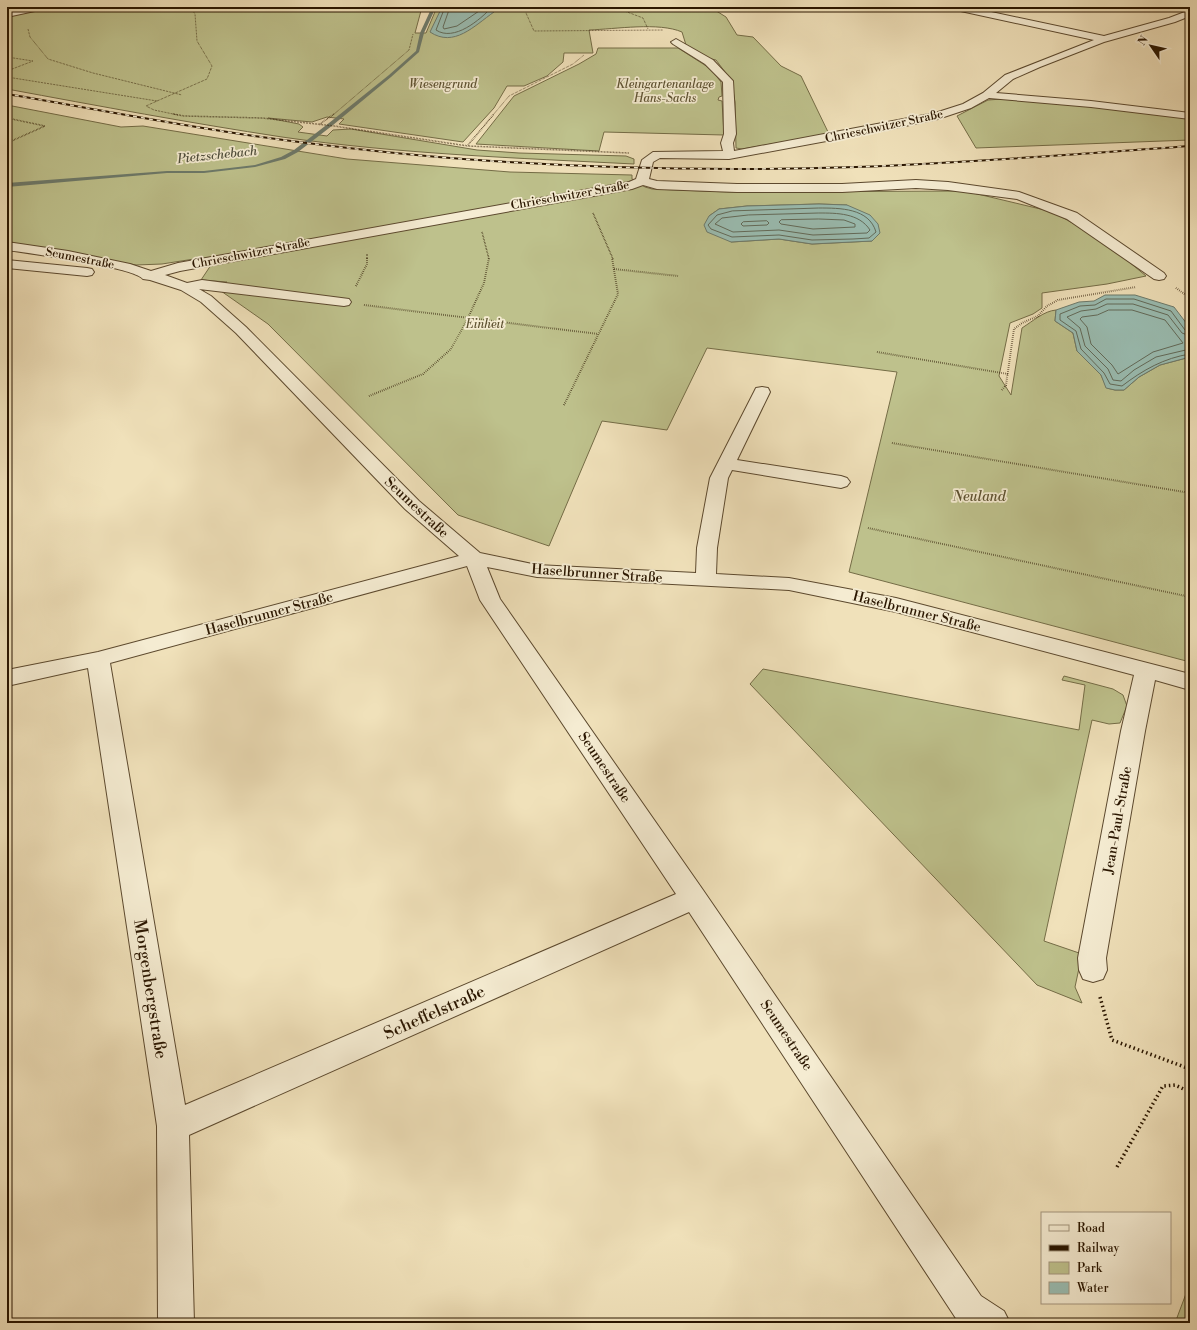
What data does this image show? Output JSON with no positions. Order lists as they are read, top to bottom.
{
  "streets": {
    "street": [
      "Chrieschwitzer Straße",
      "Seumestraße",
      "Haselbrunner Straße",
      "Jean-Paul-Straße",
      "Morgenbergstraße",
      "Scheffelstraße"
    ]
  },
  "crossings": [
    ["Chrieschwitzer Straße", "Seumestraße"],
    ["Seumestraße", "Haselbrunner Straße"],
    ["Seumestraße", "Scheffelstraße"],
    ["Haselbrunner Straße", "Jean-Paul-Straße"],
    ["Haselbrunner Straße", "Morgenbergstraße"],
    ["Morgenbergstraße", "Scheffelstraße"]
  ],
  "water": ["Pietzschebach"],
  "parks": [
    "Wiesengrund",
    "Kleingartenanlage Hans-Sachs",
    "Einheit",
    "Neuland"
  ],
  "legend": [
    "Road",
    "Railway",
    "Park",
    "Water"
  ],
  "north": "top left"
}
